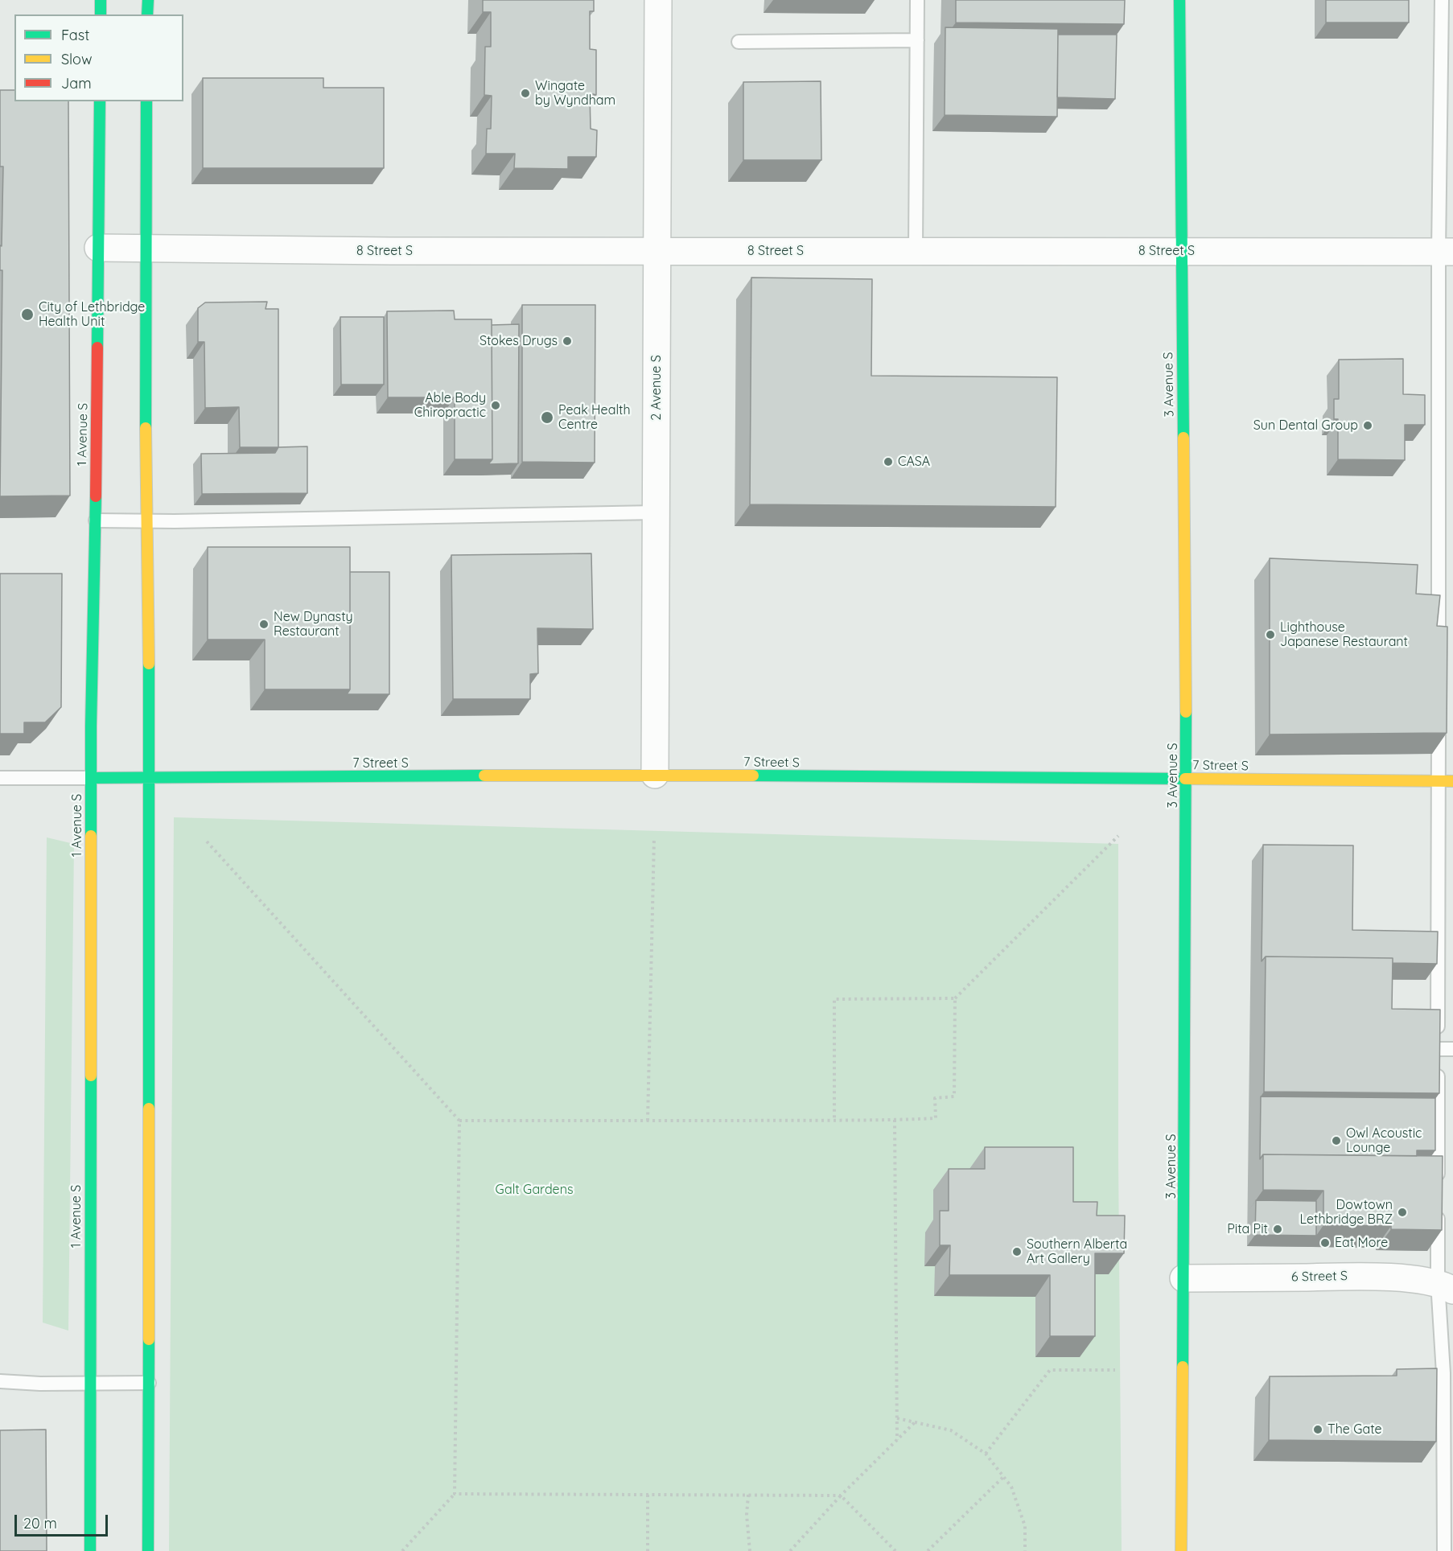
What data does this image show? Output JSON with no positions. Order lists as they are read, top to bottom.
{
  "streets": {
    "street": [
      "8 Street S",
      "3 Avenue S",
      "2 Avenue S",
      "1 Avenue S",
      "7 Street S",
      "6 Street S"
    ]
  },
  "crossings": [
    ["8 Street S", "3 Avenue S"],
    ["8 Street S", "2 Avenue S"],
    ["8 Street S", "1 Avenue S"],
    ["3 Avenue S", "7 Street S"],
    ["3 Avenue S", "6 Street S"],
    ["2 Avenue S", "7 Street S"],
    ["1 Avenue S", "7 Street S"]
  ],
  "parks": ["Galt Gardens"],
  "places": [
    "Wingate by Wyndham",
    "City of Lethbridge Health Unit",
    "Stokes Drugs",
    "Able Body Chiropractic",
    "Peak Health Centre",
    "Sun Dental Group",
    "CASA",
    "New Dynasty Restaurant",
    "Lighthouse Japanese Restaurant",
    "Owl Acoustic Lounge",
    "Dowtown Lethbridge BRZ",
    "Pita Pit",
    "Eat More",
    "Southern Alberta Art Gallery",
    "The Gate"
  ],
  "legend": ["Fast", "Slow", "Jam"],
  "scale_bar": "20 m"
}
